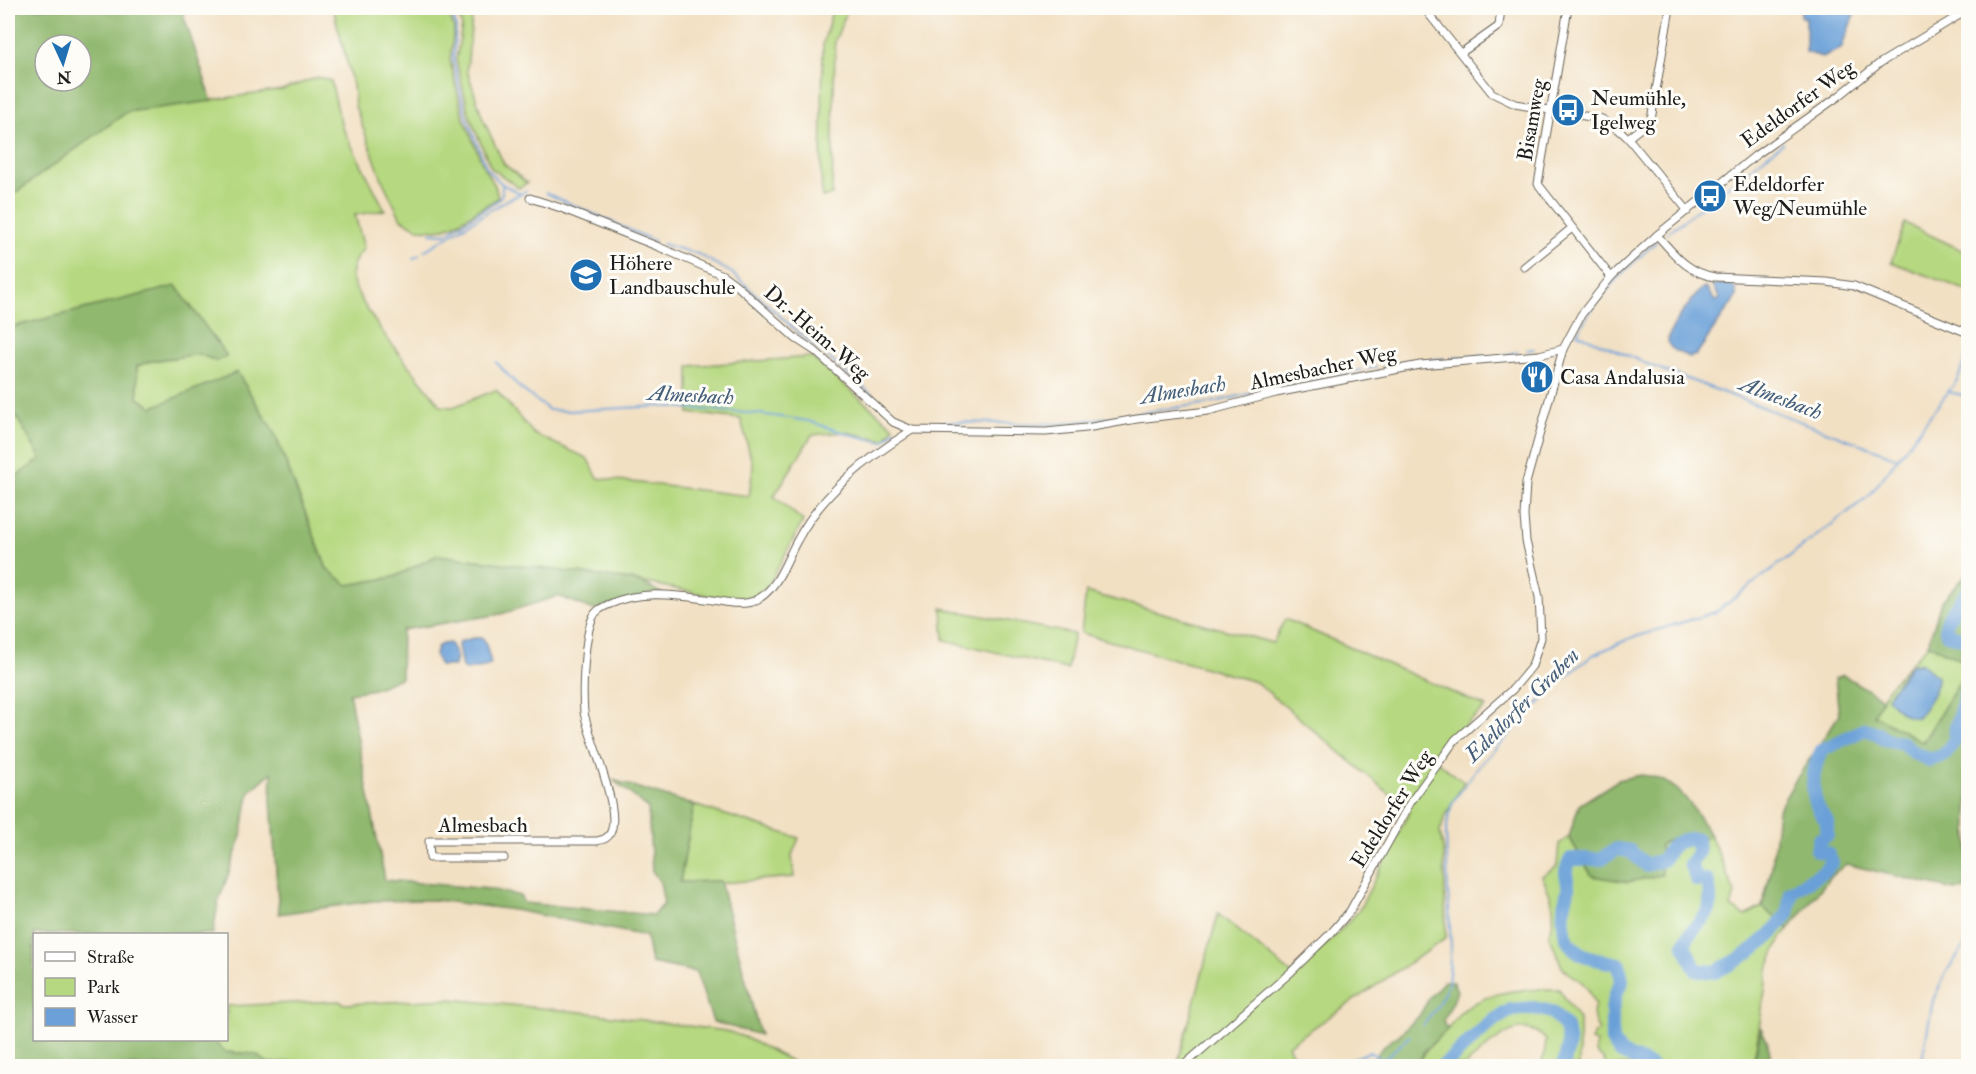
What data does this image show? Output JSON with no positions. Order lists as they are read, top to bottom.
{
  "streets": {
    "street": [
      "Edeldorfer Weg",
      "Bisamweg",
      "Dr.-Heim-Weg",
      "Almesbacher Weg",
      "Almesbach"
    ]
  },
  "crossings": [
    ["Edeldorfer Weg", "Bisamweg"],
    ["Edeldorfer Weg", "Almesbacher Weg"],
    ["Dr.-Heim-Weg", "Almesbacher Weg"],
    ["Dr.-Heim-Weg", "Almesbach"],
    ["Almesbacher Weg", "Almesbach"]
  ],
  "water": ["Almesbach", "Edeldorfer Graben"],
  "places": {
    "bus stop": ["Neumühle, Igelweg", "Edeldorfer Weg/Neumühle"],
    "school or university": ["Höhere Landbauschule"],
    "restaurant": ["Casa Andalusia"]
  },
  "legend": ["Straße", "Park", "Wasser"],
  "north": "bottom"
}
